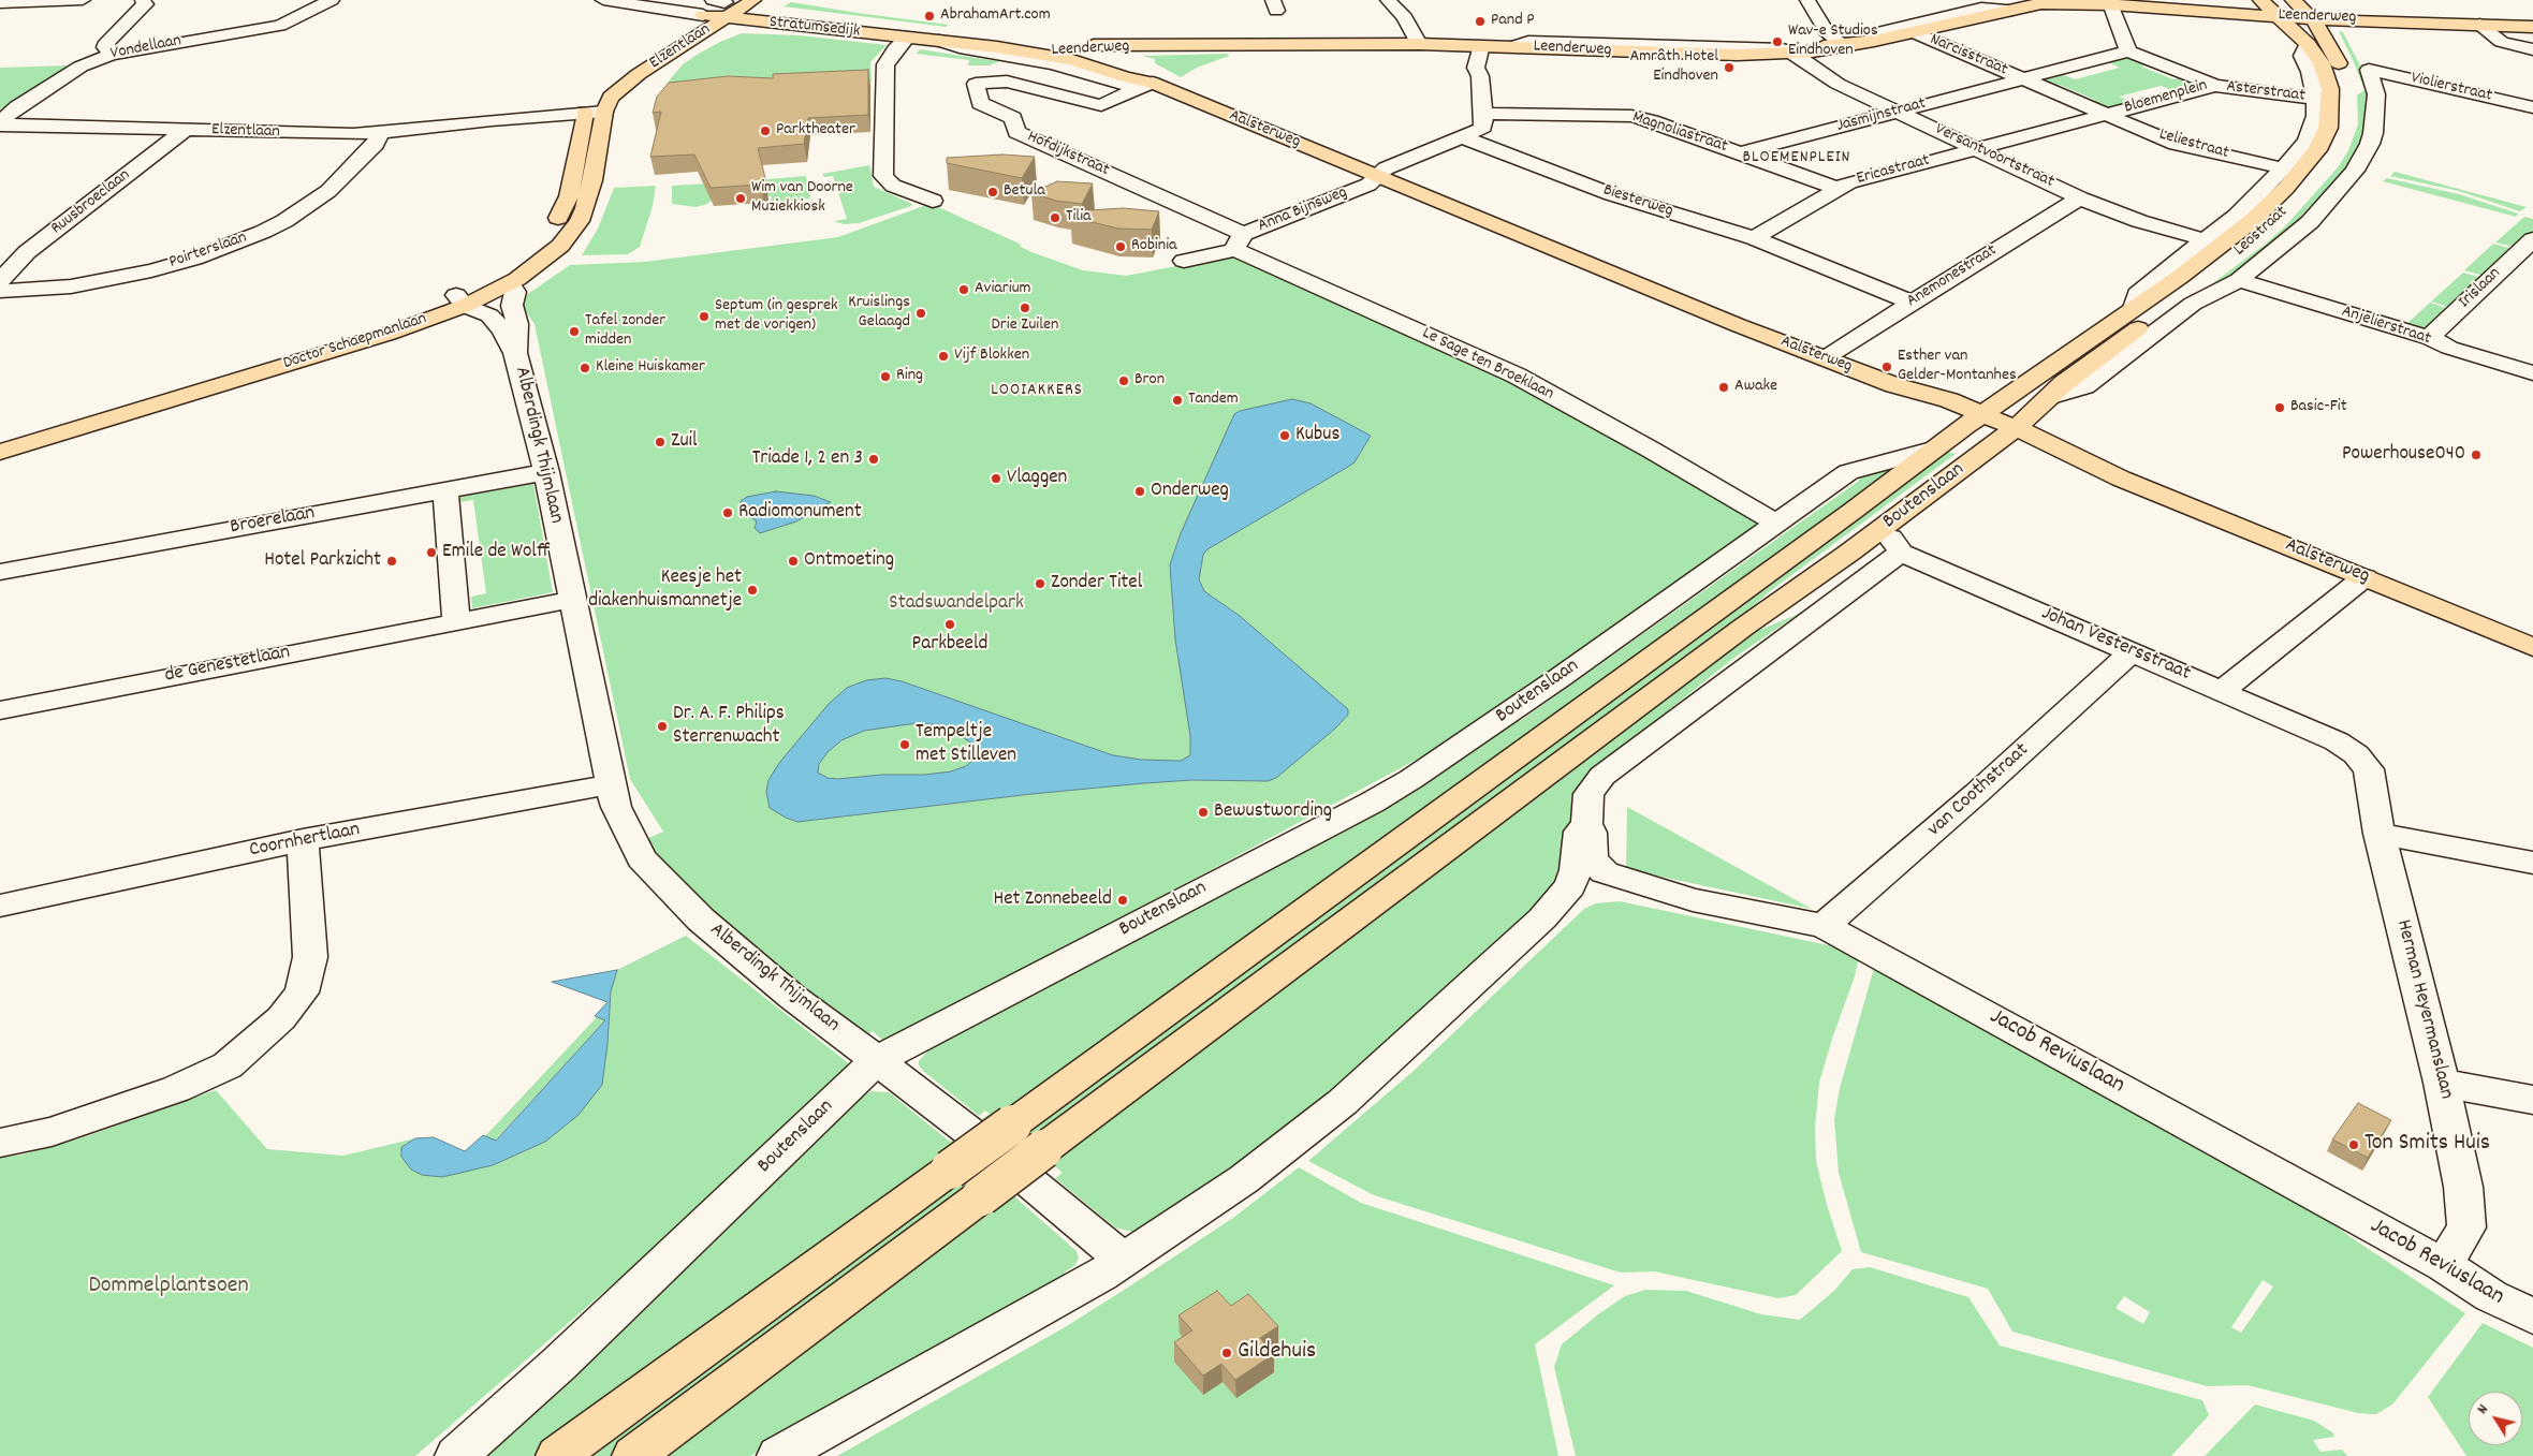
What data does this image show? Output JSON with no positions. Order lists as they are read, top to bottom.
{
  "streets": {
    "main road": [
      "Leenderweg",
      "Stratumsedijk",
      "Elzentlaan",
      "Aalsterweg",
      "Leostraat",
      "Doctor Schaepmanlaan",
      "Boutenslaan"
    ],
    "street": [
      "Vondellaan",
      "Narcisstraat",
      "Violierstraat",
      "Asterstraat",
      "Bloemenplein",
      "Jasmijnstraat",
      "Magnoliastraat",
      "Leliestraat",
      "Hofdijkstraat",
      "Versantvoortstraat",
      "Ericastraat",
      "Biesterweg",
      "Ruusbroeclaan",
      "Anna Bijnsweg",
      "Poirterslaan",
      "Anemonestraat",
      "Irislaan",
      "Anjelierstraat",
      "Le Sage ten Broeklaan",
      "Alberdingk Thijmlaan",
      "Broerelaan",
      "Johan Vestersstraat",
      "de Genestetlaan",
      "van Coothstraat",
      "Coornhertlaan",
      "Herman Heyermanslaan",
      "Jacob Reviuslaan"
    ]
  },
  "crossings": [
    ["Leenderweg", "Stratumsedijk"],
    ["Leenderweg", "Narcisstraat"],
    ["Leenderweg", "Aalsterweg"],
    ["Leenderweg", "Versantvoortstraat"],
    ["Leenderweg", "Leostraat"],
    ["Stratumsedijk", "Elzentlaan"],
    ["Stratumsedijk", "Aalsterweg"],
    ["Elzentlaan", "Vondellaan"],
    ["Elzentlaan", "Ruusbroeclaan"],
    ["Elzentlaan", "Poirterslaan"],
    ["Elzentlaan", "Doctor Schaepmanlaan"],
    ["Narcisstraat", "Bloemenplein"],
    ["Narcisstraat", "Jasmijnstraat"],
    ["Violierstraat", "Leostraat"],
    ["Asterstraat", "Bloemenplein"],
    ["Asterstraat", "Leostraat"],
    ["Bloemenplein", "Jasmijnstraat"],
    ["Bloemenplein", "Leliestraat"],
    ["Bloemenplein", "Ericastraat"],
    ["Jasmijnstraat", "Magnoliastraat"],
    ["Jasmijnstraat", "Versantvoortstraat"],
    ["Aalsterweg", "Hofdijkstraat"],
    ["Aalsterweg", "Anna Bijnsweg"],
    ["Aalsterweg", "Leostraat"],
    ["Aalsterweg", "Anemonestraat"],
    ["Aalsterweg", "Boutenslaan"],
    ["Magnoliastraat", "Ericastraat"],
    ["Leliestraat", "Ericastraat"],
    ["Leliestraat", "Leostraat"],
    ["Hofdijkstraat", "Anna Bijnsweg"],
    ["Hofdijkstraat", "Le Sage ten Broeklaan"],
    ["Versantvoortstraat", "Ericastraat"],
    ["Versantvoortstraat", "Leostraat"],
    ["Versantvoortstraat", "Anemonestraat"],
    ["Ericastraat", "Biesterweg"],
    ["Biesterweg", "Anna Bijnsweg"],
    ["Biesterweg", "Anemonestraat"],
    ["Anna Bijnsweg", "Le Sage ten Broeklaan"],
    ["Leostraat", "Anjelierstraat"],
    ["Leostraat", "Boutenslaan"],
    ["Irislaan", "Anjelierstraat"],
    ["Doctor Schaepmanlaan", "Alberdingk Thijmlaan"],
    ["Le Sage ten Broeklaan", "Boutenslaan"],
    ["Alberdingk Thijmlaan", "Boutenslaan"],
    ["Alberdingk Thijmlaan", "Broerelaan"],
    ["Alberdingk Thijmlaan", "Coornhertlaan"],
    ["Boutenslaan", "Johan Vestersstraat"],
    ["Boutenslaan", "Jacob Reviuslaan"],
    ["Johan Vestersstraat", "van Coothstraat"],
    ["Johan Vestersstraat", "Herman Heyermanslaan"],
    ["van Coothstraat", "Jacob Reviuslaan"],
    ["Herman Heyermanslaan", "Jacob Reviuslaan"]
  ],
  "districts": ["BLOEMENPLEIN", "LOOIAKKERS"],
  "parks": ["Stadswandelpark", "Dommelplantsoen"],
  "places": [
    "AbrahamArt.com",
    "Pand P",
    "Wav-e Studios Eindhoven",
    "Amrâth Hotel Eindhoven",
    "Parktheater",
    "Betula",
    "Wim van Doorne Muziekkiosk",
    "Tilia",
    "Robinia",
    "Aviarium",
    "Drie Zuilen",
    "Kruislings Gelaagd",
    "Septum (in gesprek met de vorigen)",
    "Tafel zonder midden",
    "Vijf Blokken",
    "Esther van Gelder-Montanhes",
    "Kleine Huiskamer",
    "Ring",
    "Bron",
    "Awake",
    "Tandem",
    "Basic-Fit",
    "Kubus",
    "Zuil",
    "Powerhouse040",
    "Triade 1, 2 en 3",
    "Vlaggen",
    "Onderweg",
    "Radiomonument",
    "Emile de Wolff",
    "Hotel Parkzicht",
    "Ontmoeting",
    "Zonder Titel",
    "Keesje het diakenhuismannetje",
    "Parkbeeld",
    "Dr. A. F. Philips Sterrenwacht",
    "Tempeltje met Stilleven",
    "Bewustwording",
    "Het Zonnebeeld",
    "Ton Smits Huis",
    "Gildehuis"
  ],
  "north": "top left"
}
